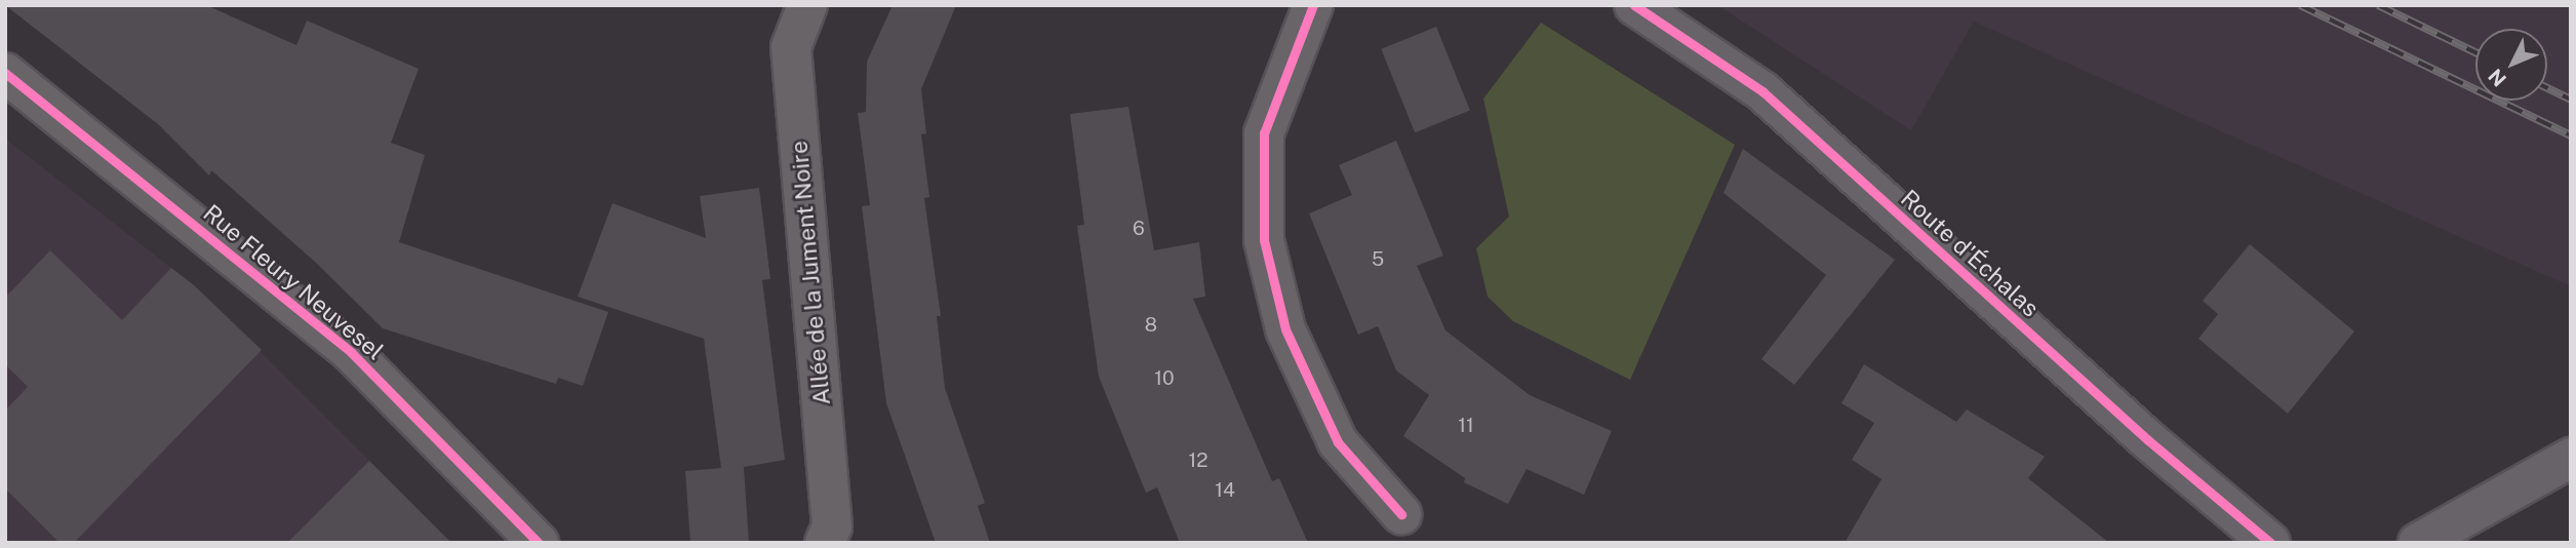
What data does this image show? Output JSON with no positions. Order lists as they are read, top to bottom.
{
  "streets": {
    "street": ["Route d'Échalas", "Allée de la Jument Noire", "Rue Fleury Neuvesel"]
  },
  "house_numbers": [
    "6",
    "5",
    "8",
    "10",
    "11",
    "12",
    "14"
  ],
  "north": "bottom left"
}
